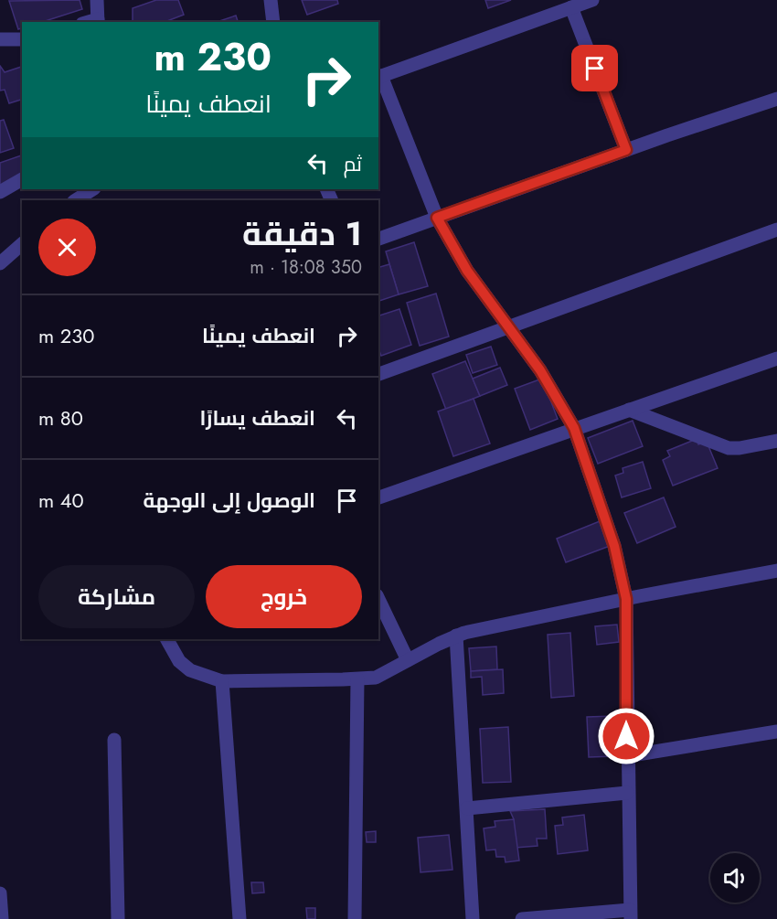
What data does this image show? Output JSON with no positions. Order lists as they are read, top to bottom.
{
  "page": {
    "turn": ["230 m", "انعطف يمينًا"],
    "then": "ثم",
    "heading": ["1 دقيقة", "350 m · 18:08"],
    "list": [
      {
        "name": "انعطف يمينًا",
        "value": "230 m"
      },
      {
        "name": "انعطف يسارًا",
        "value": "80 m"
      },
      {
        "name": "الوصول إلى الوجهة",
        "value": "40 m"
      }
    ],
    "buttons": ["خروج", "مشاركة"]
  }
}
